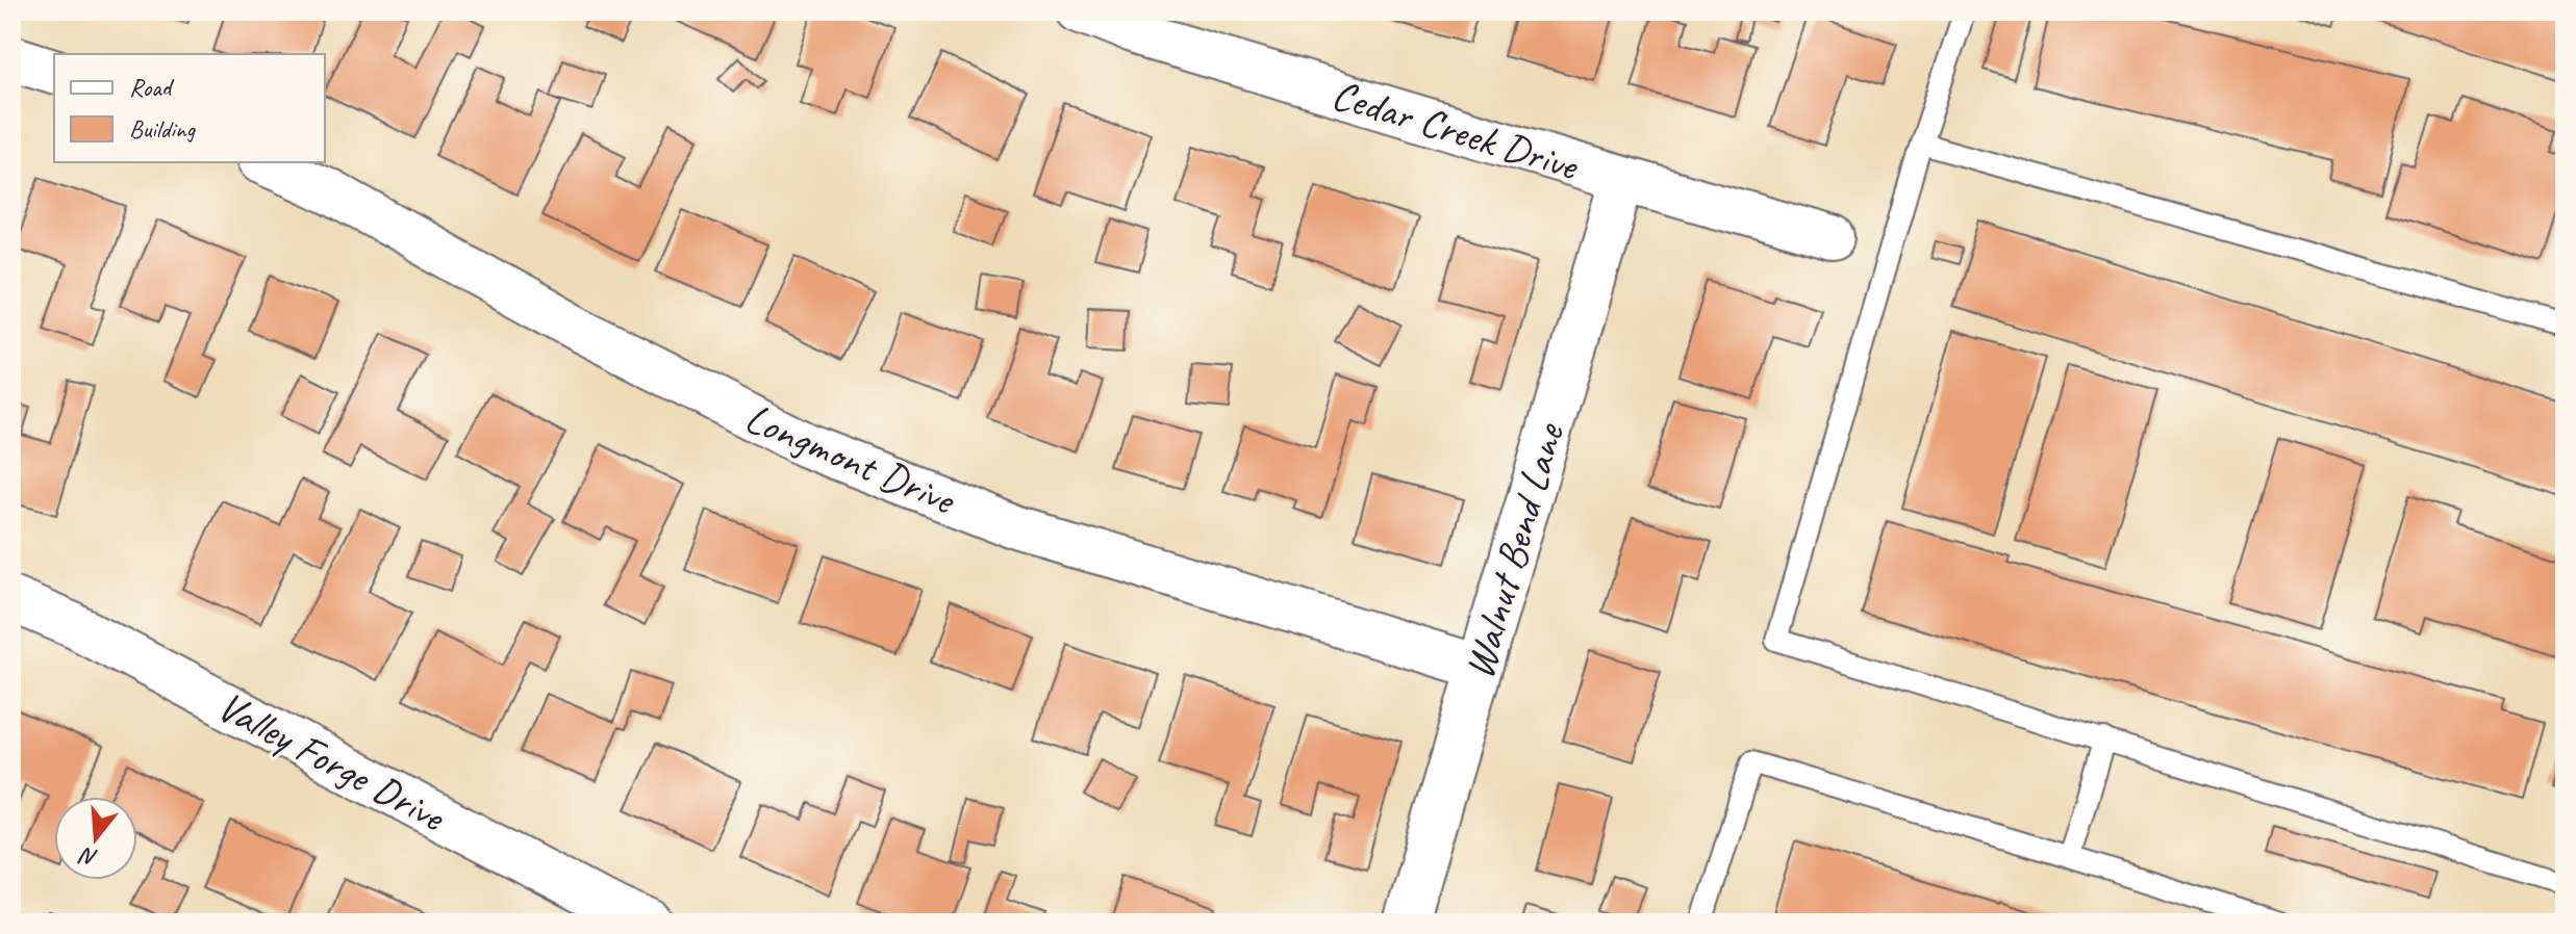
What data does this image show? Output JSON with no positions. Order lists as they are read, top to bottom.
{
  "streets": {
    "street": [
      "Cedar Creek Drive",
      "Longmont Drive",
      "Walnut Bend Lane",
      "Valley Forge Drive"
    ]
  },
  "crossings": [
    ["Cedar Creek Drive", "Walnut Bend Lane"],
    ["Longmont Drive", "Walnut Bend Lane"]
  ],
  "legend": ["Road", "Building"],
  "north": "bottom"
}
